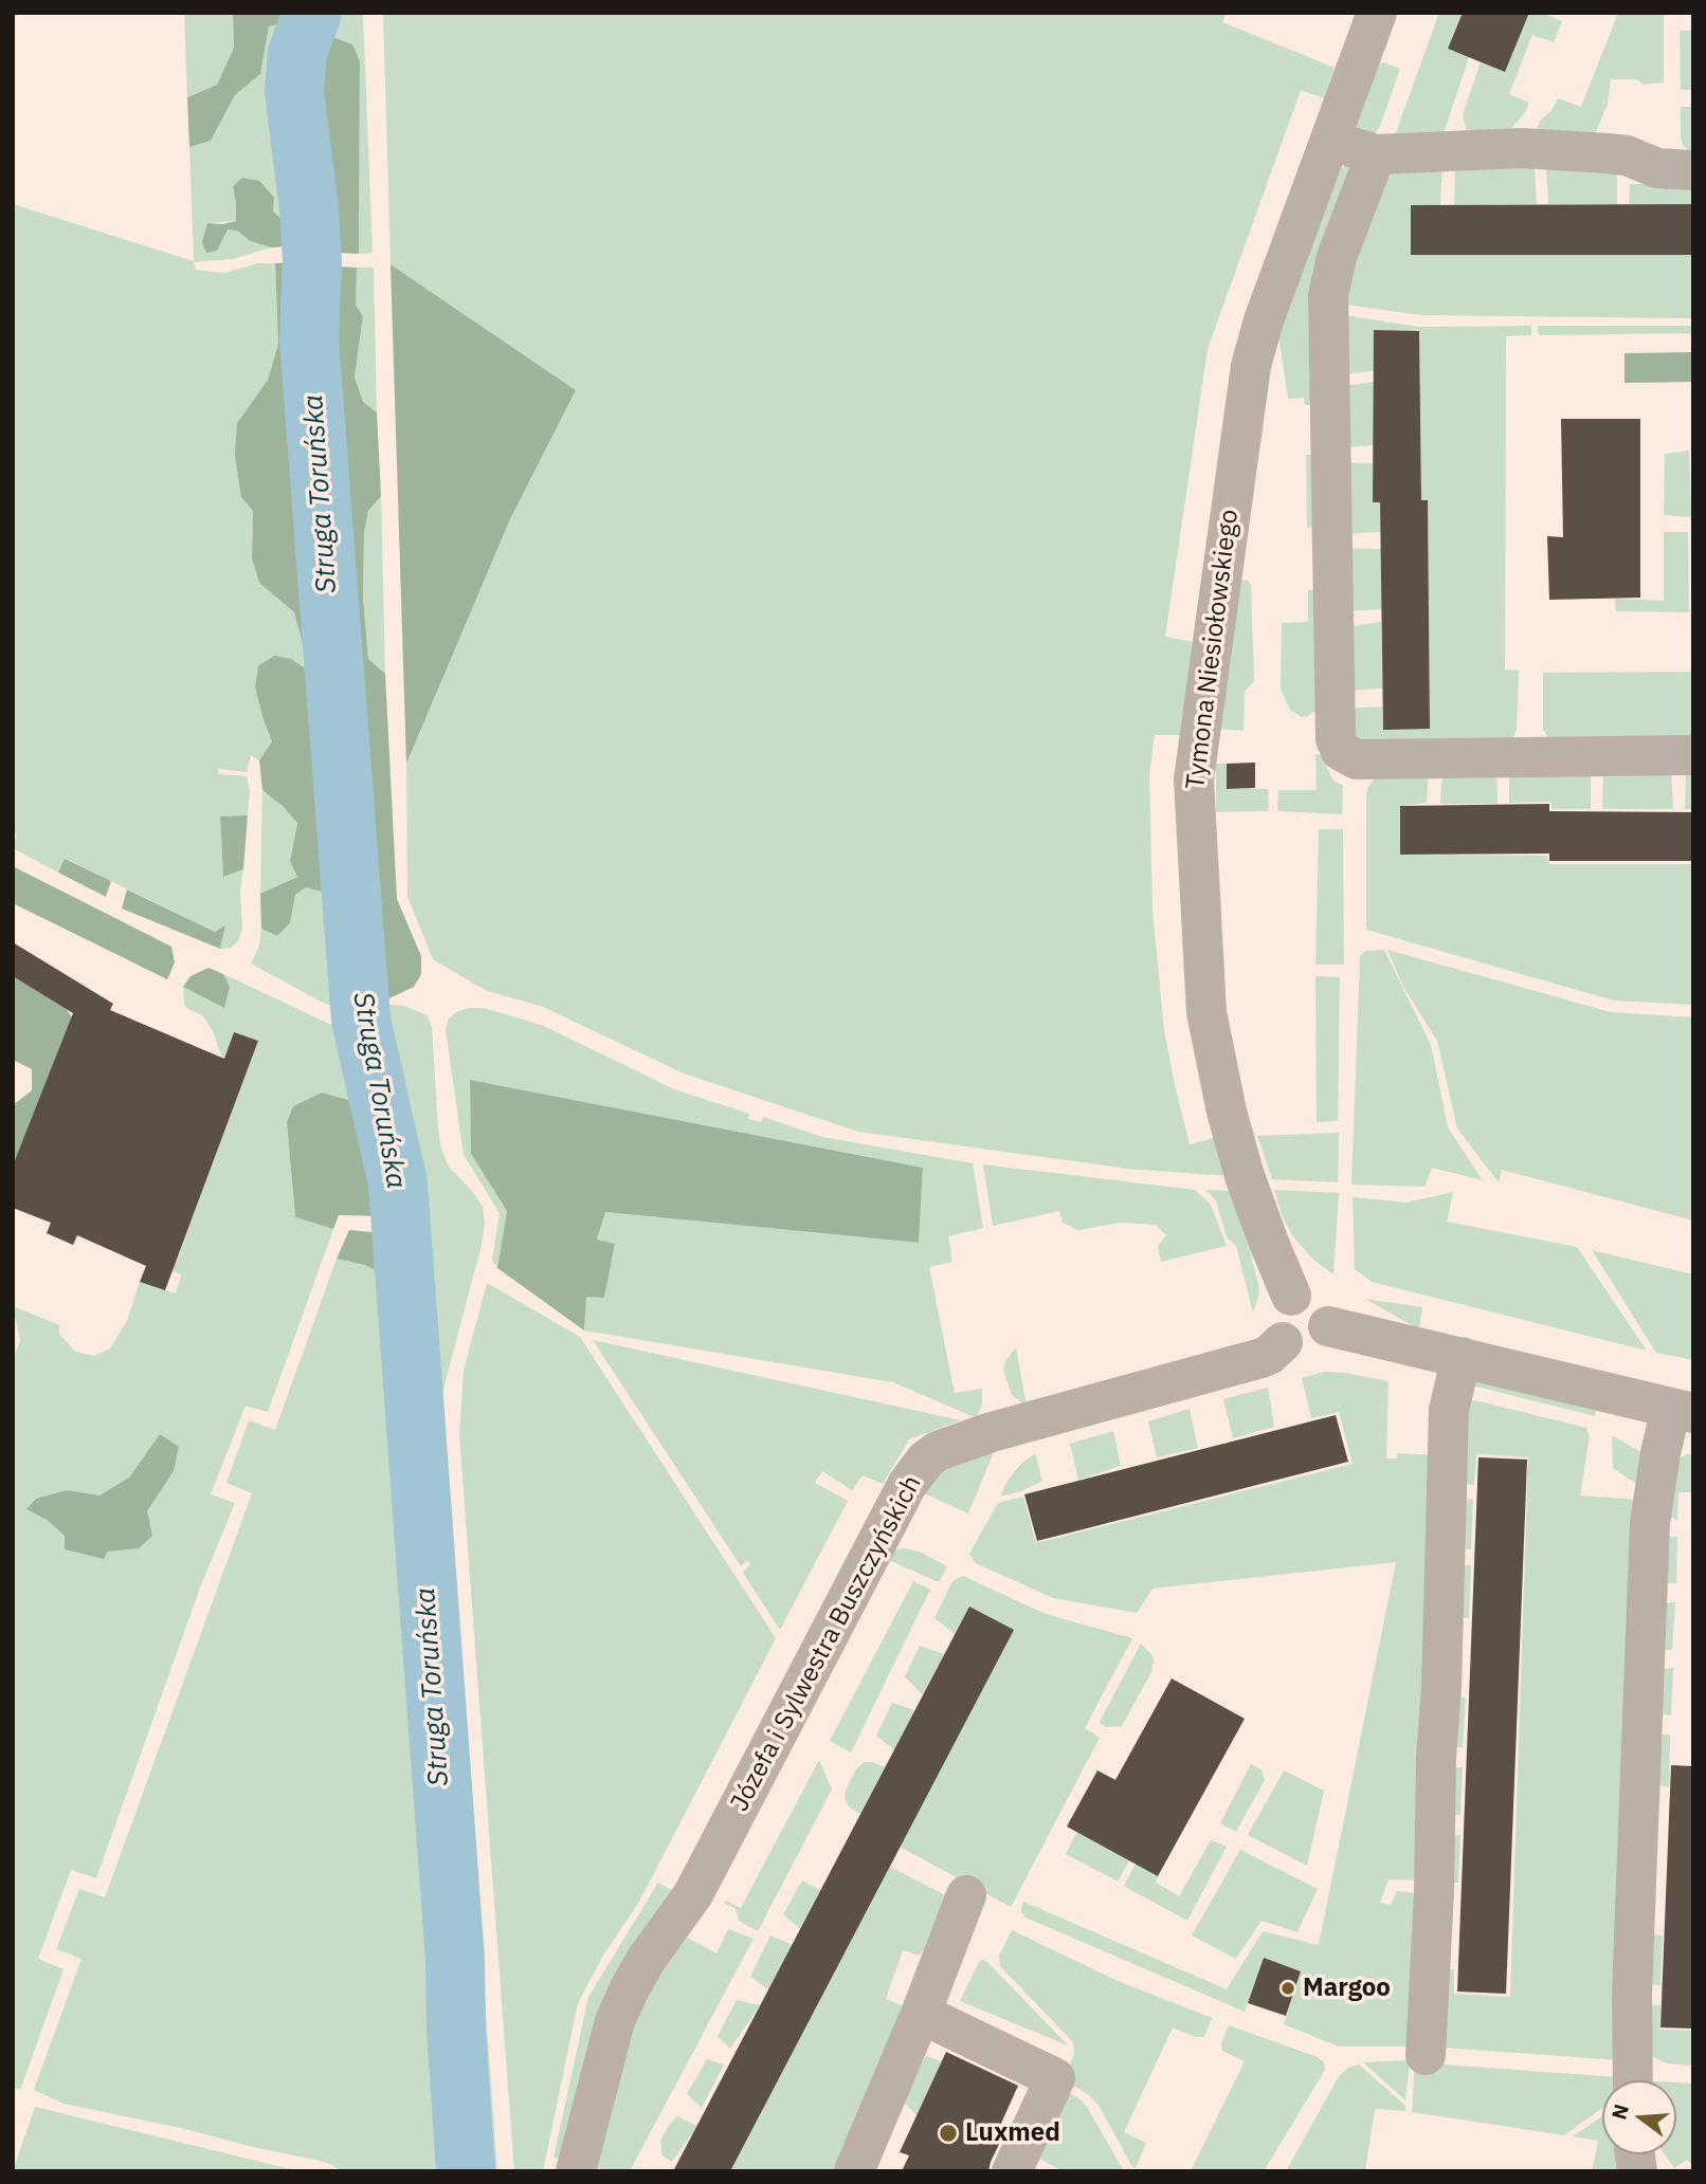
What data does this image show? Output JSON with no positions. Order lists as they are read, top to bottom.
{
  "streets": {
    "street": ["Tymona Niesiołowskiego", "Józefa i Sylwestra Buszczyńskich"]
  },
  "crossings": [
    ["Tymona Niesiołowskiego", "Józefa i Sylwestra Buszczyńskich"]
  ],
  "water": ["Struga Toruńska"],
  "places": ["Margoo", "Luxmed"],
  "north": "left"
}
